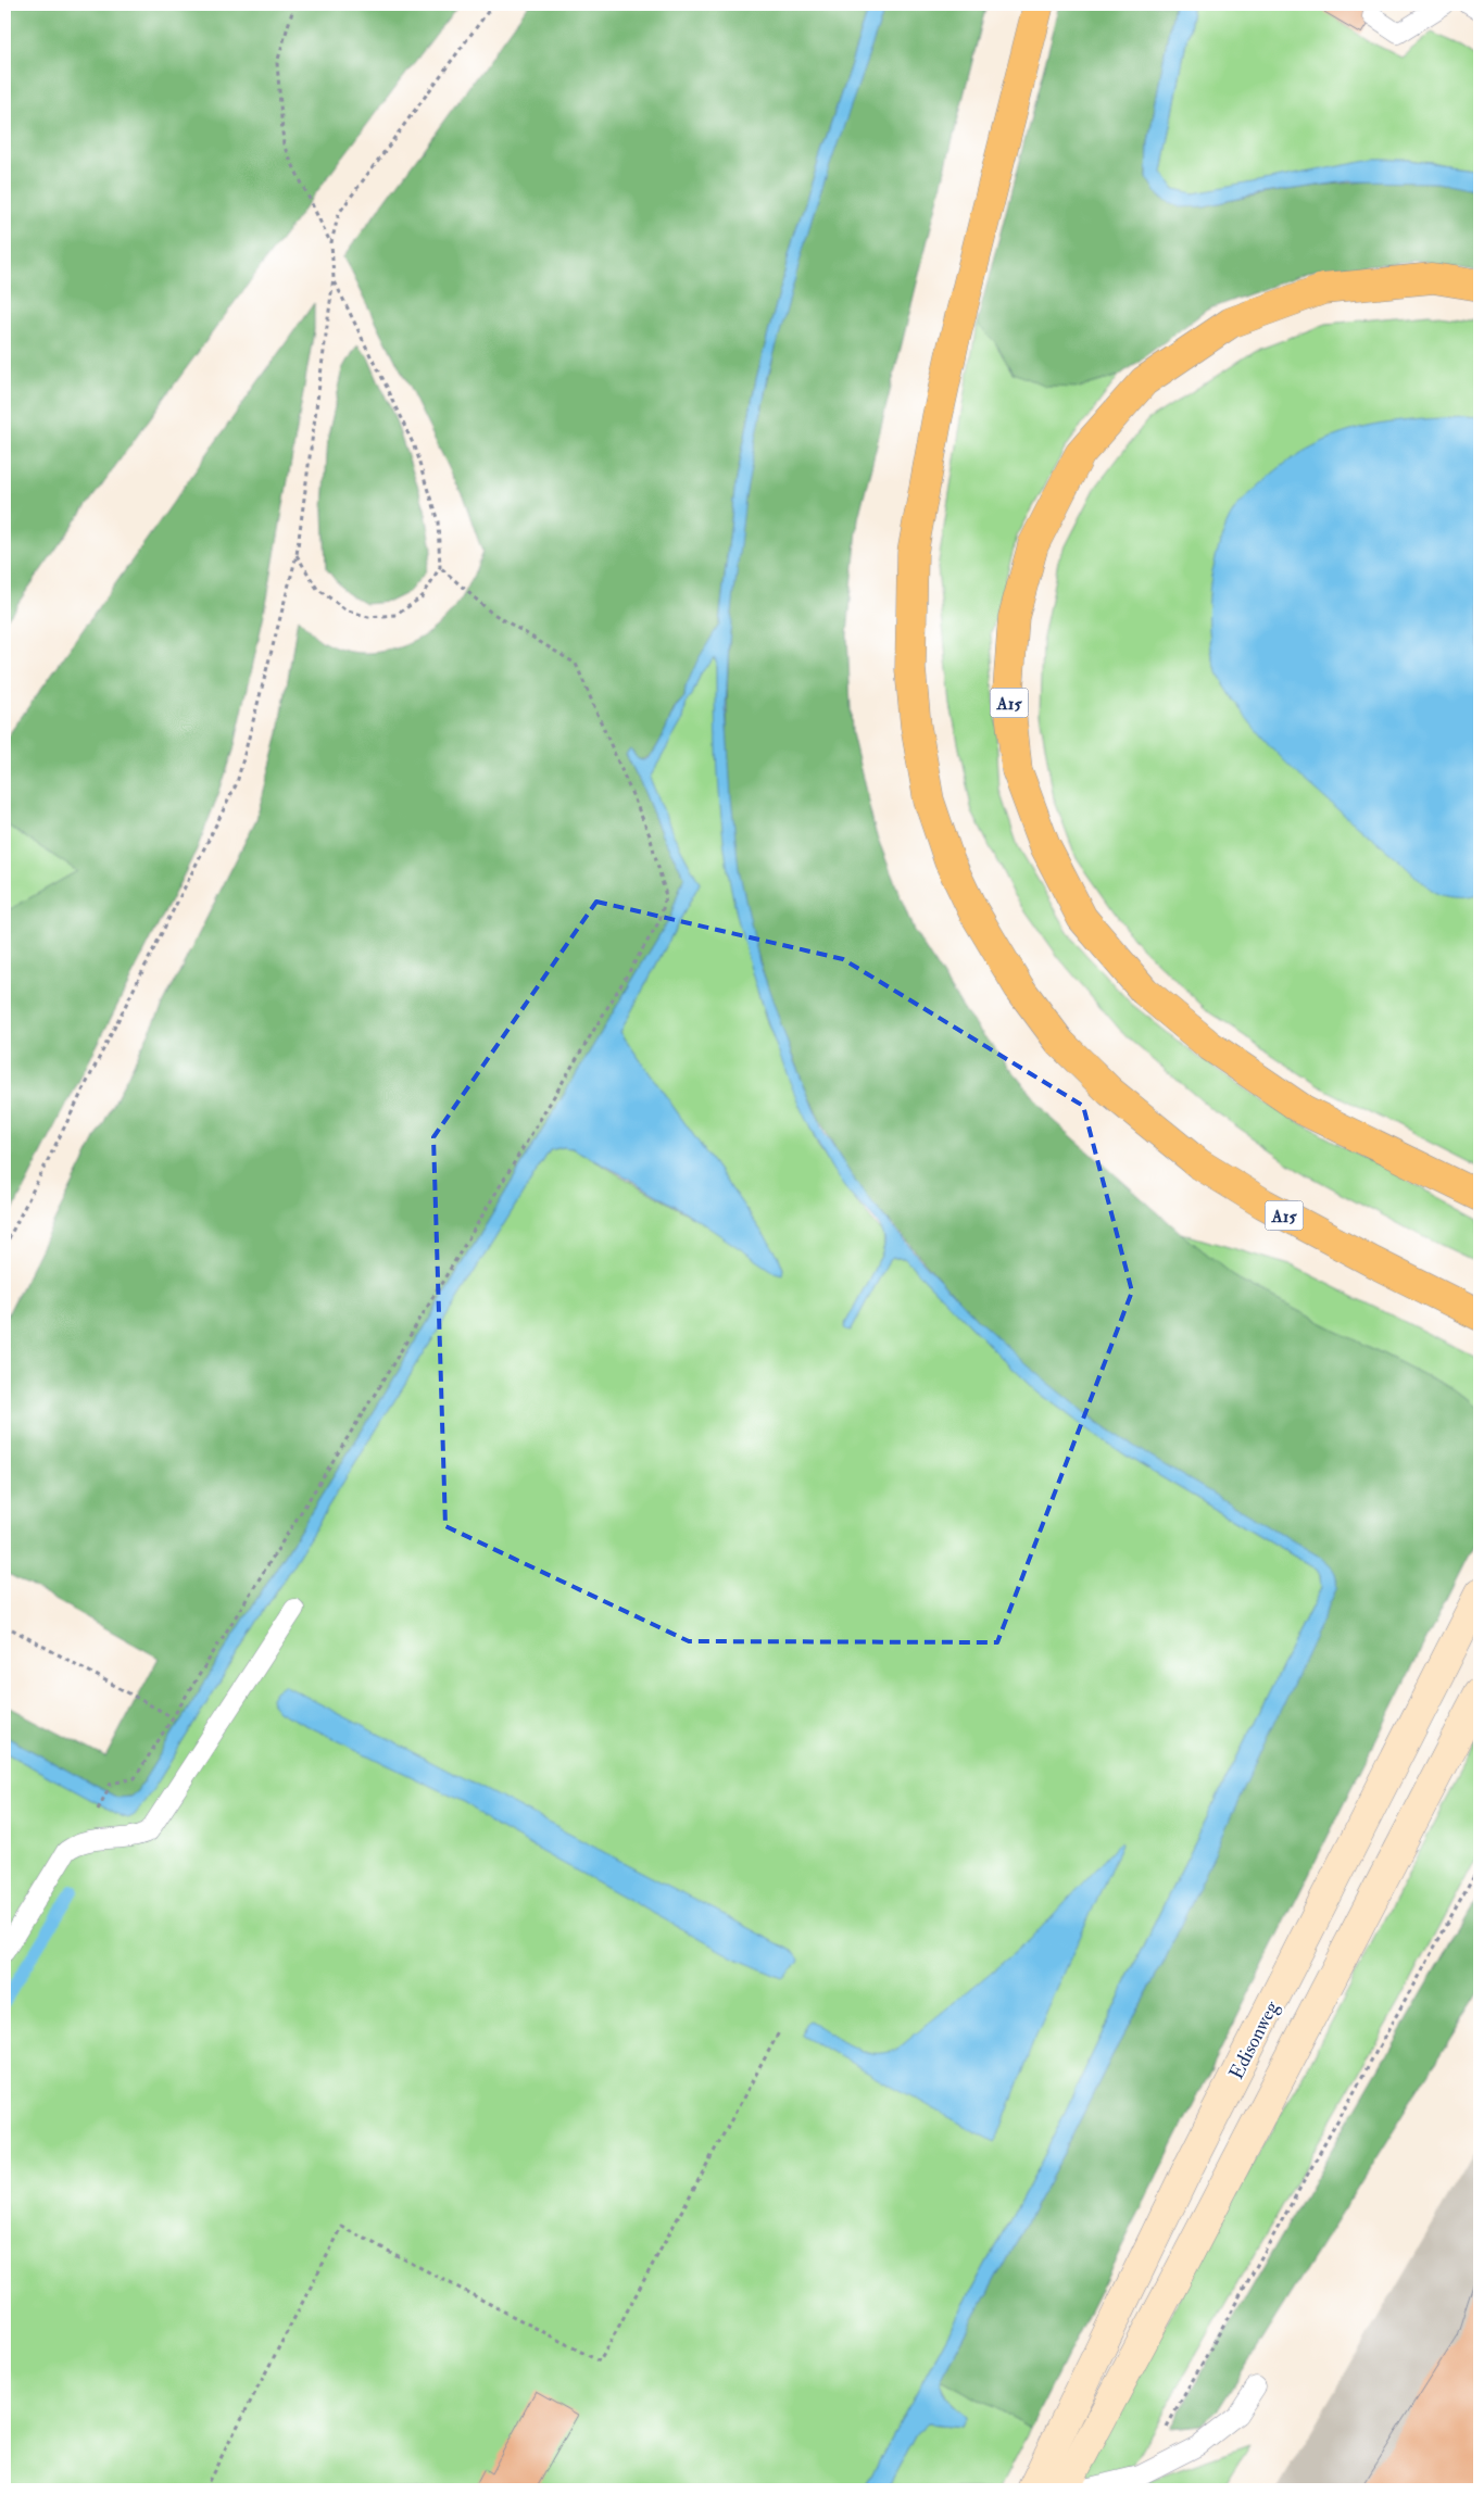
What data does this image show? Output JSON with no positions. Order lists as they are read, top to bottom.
{
  "streets": {
    "highway": ["A15"],
    "street": ["Edisonweg"]
  }
}
